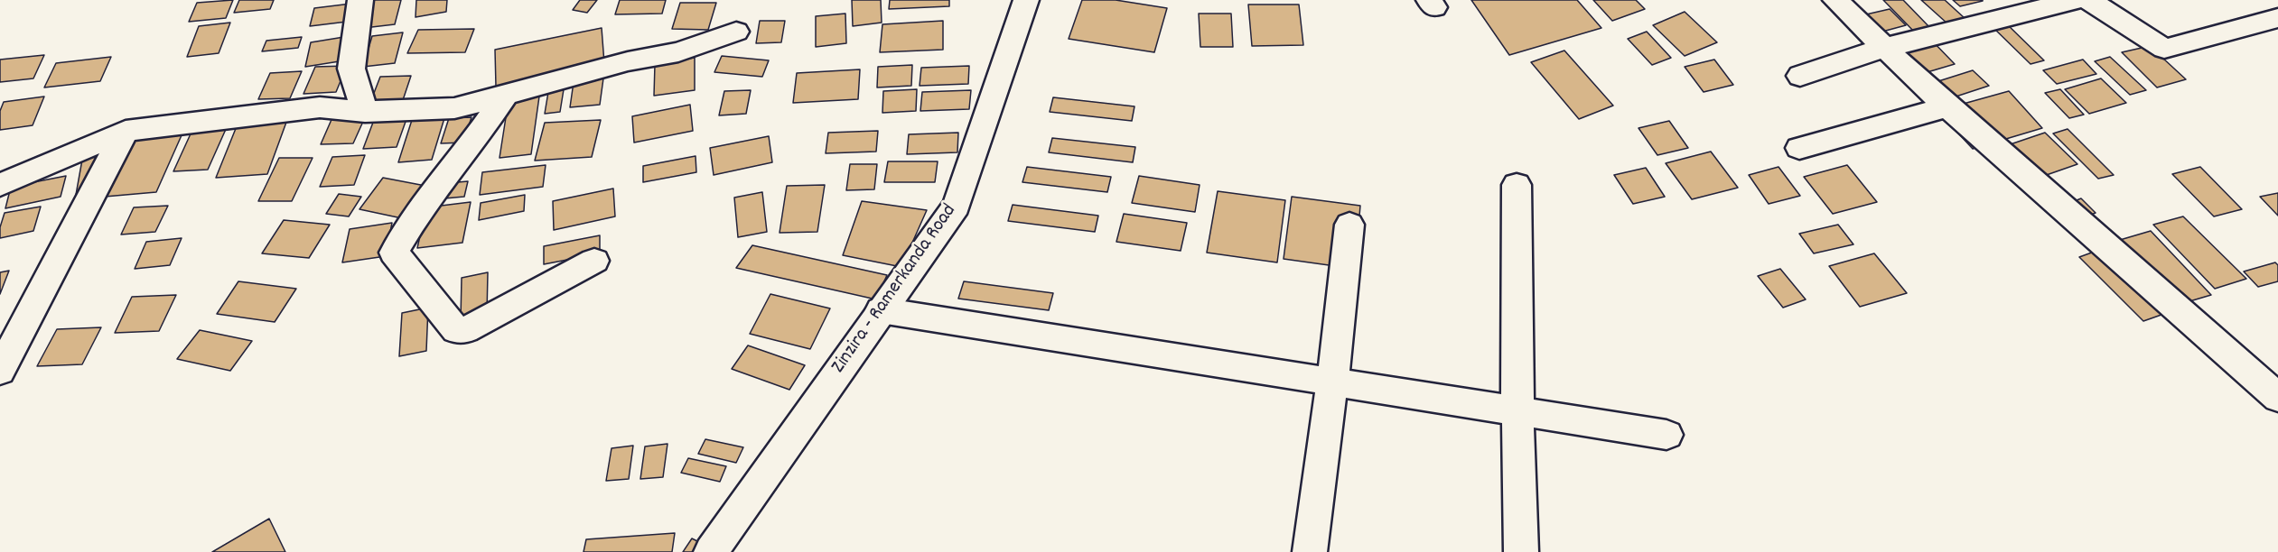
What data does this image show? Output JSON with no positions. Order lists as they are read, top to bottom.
{
  "streets": {
    "street": ["Zinzira - Ramerkanda Road"]
  }
}
